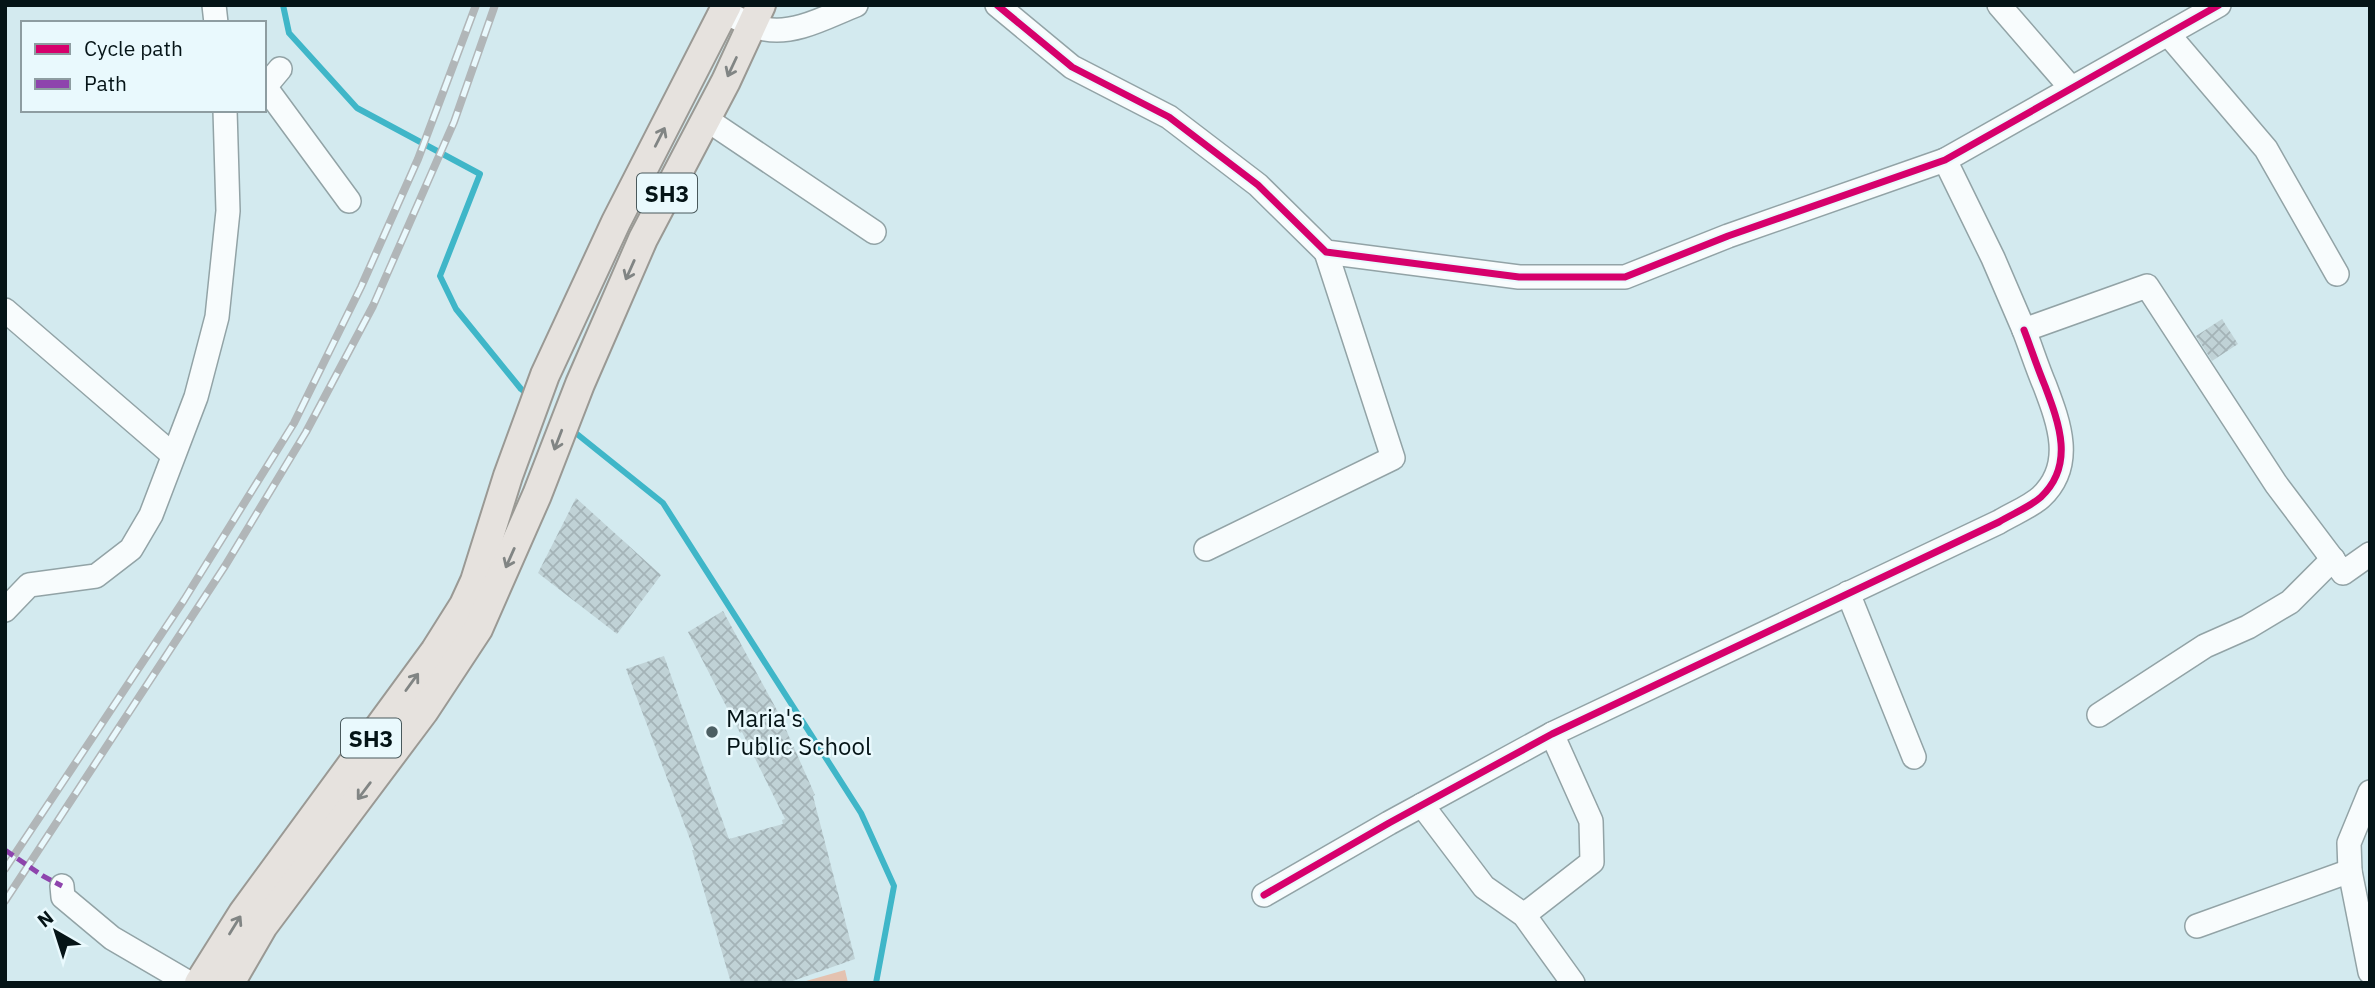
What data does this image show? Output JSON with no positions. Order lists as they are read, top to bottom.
{
  "streets": {
    "main road": ["SH3"]
  },
  "places": ["Maria's Public School"],
  "legend": ["Cycle path", "Path"],
  "north": "top left"
}
